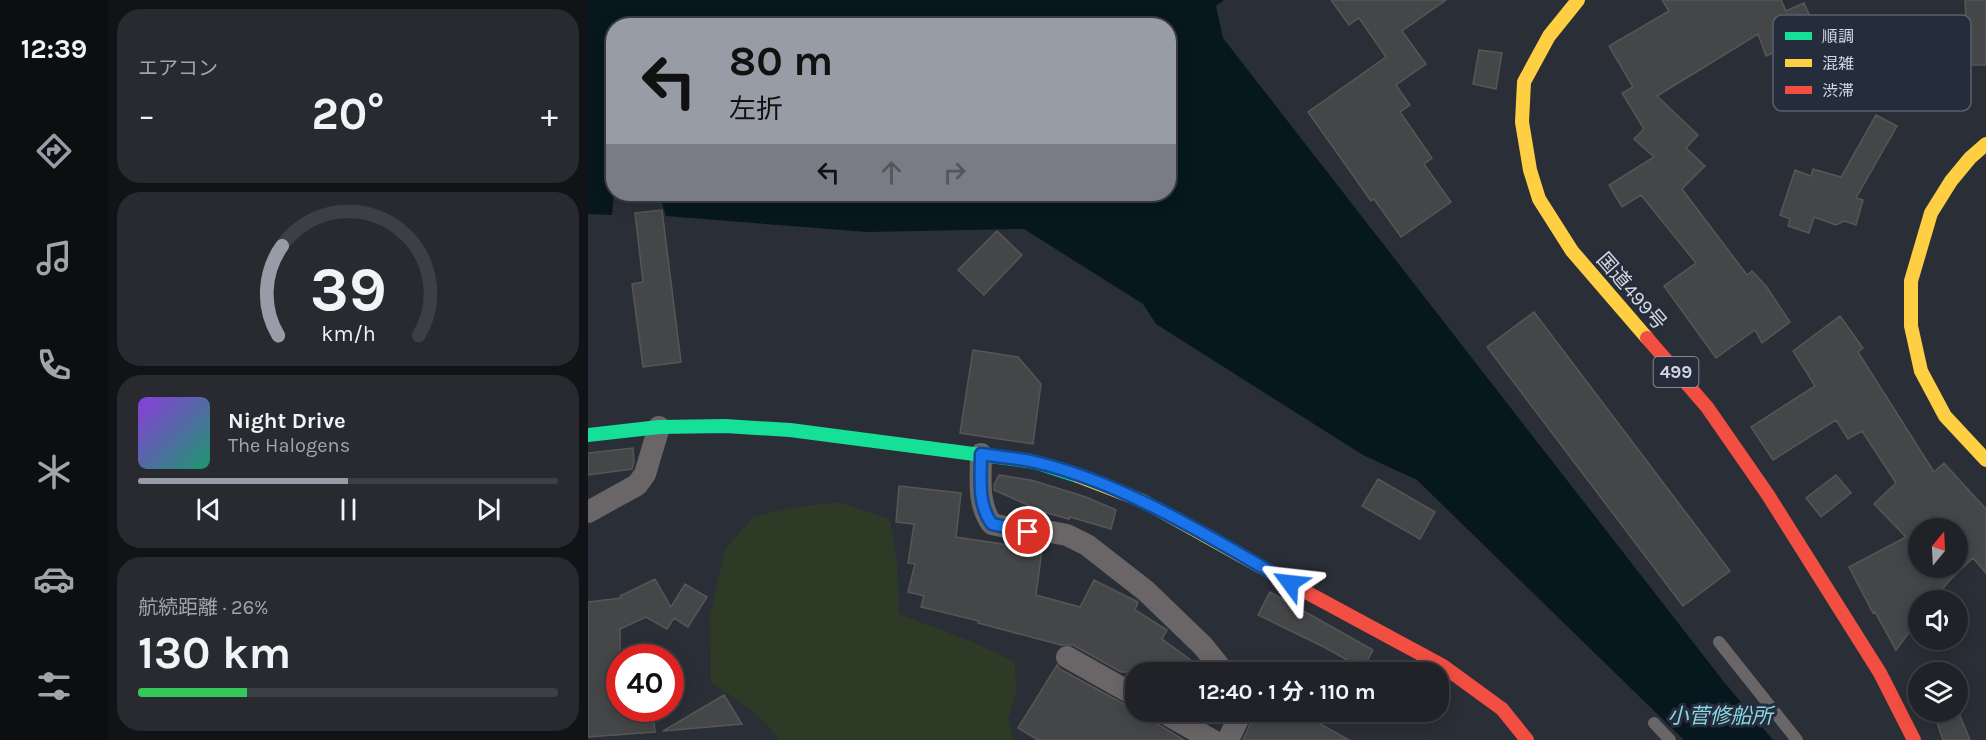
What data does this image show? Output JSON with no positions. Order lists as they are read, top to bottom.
{
  "streets": {
    "main road": ["国道499号", "499"]
  },
  "water": ["小菅修船所"],
  "legend": ["順調", "混雑", "渋滞"],
  "north": "top",
  "page": {
    "tabs": "12:39",
    "tile": [
      "エアコン",
      ["航続距離 · 26%", "130 km"]
    ],
    "turn": ["80 m", "左折"],
    "heat": ["−", "20°", "+"],
    "song": ["Night Drive", "The Halogens"],
    "limit": "40",
    "trip": "12:40 · 1 分 · 110 m",
    "gauge": ["39", "km/h"]
  }
}
